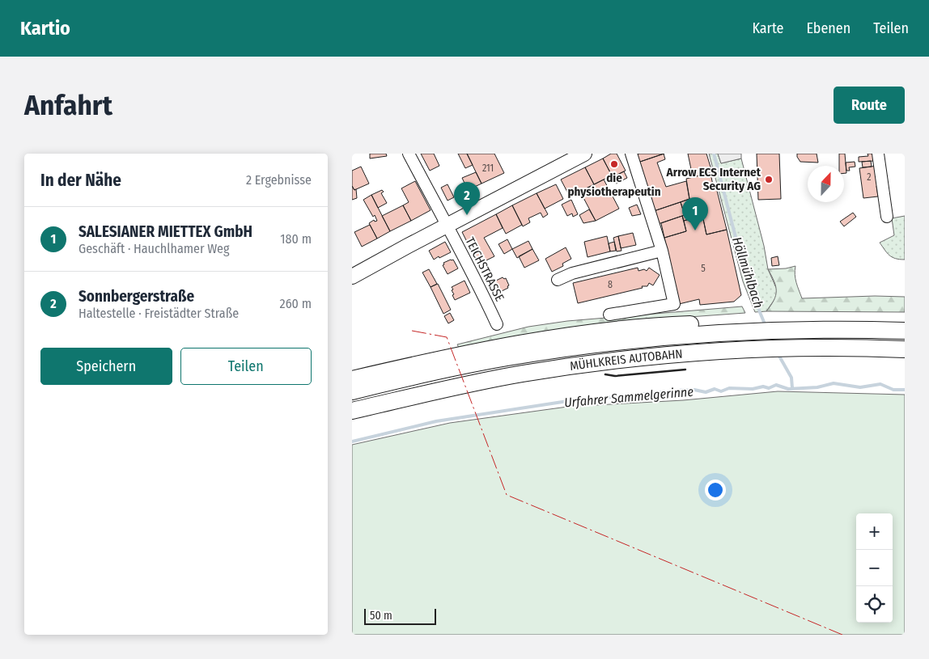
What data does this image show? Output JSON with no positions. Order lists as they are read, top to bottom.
{
  "streets": {
    "highway": ["MÜHLKREIS AUTOBAHN"],
    "street": ["TEICHSTRASSE"]
  },
  "water": ["Höllmühlbach", "Urfahrer Sammelgerinne"],
  "places": ["die physiotherapeutin", "Arrow ECS Internet Security AG"],
  "house_numbers": [
    "211",
    "2",
    "5",
    "8"
  ],
  "scale_bar": "50 m",
  "north": "top",
  "page": {
    "header": "Kartio",
    "nav": ["Karte", "Ebenen", "Teilen"],
    "buttons": [
      "Route",
      ["Speichern", "Teilen"]
    ],
    "title": "Anfahrt",
    "heading": ["In der Nähe", "2 Ergebnisse"],
    "pins": ["2", "1"],
    "list": [
      {
        "mark": "1",
        "name": "SALESIANER MIETTEX GmbH",
        "note": "Geschäft · Hauchlhamer Weg",
        "value": "180 m"
      },
      {
        "mark": "2",
        "name": "Sonnbergerstraße",
        "note": "Haltestelle · Freistädter Straße",
        "value": "260 m"
      }
    ],
    "map_buttons": ["+", "−"],
    "scale": "50 m"
  }
}
